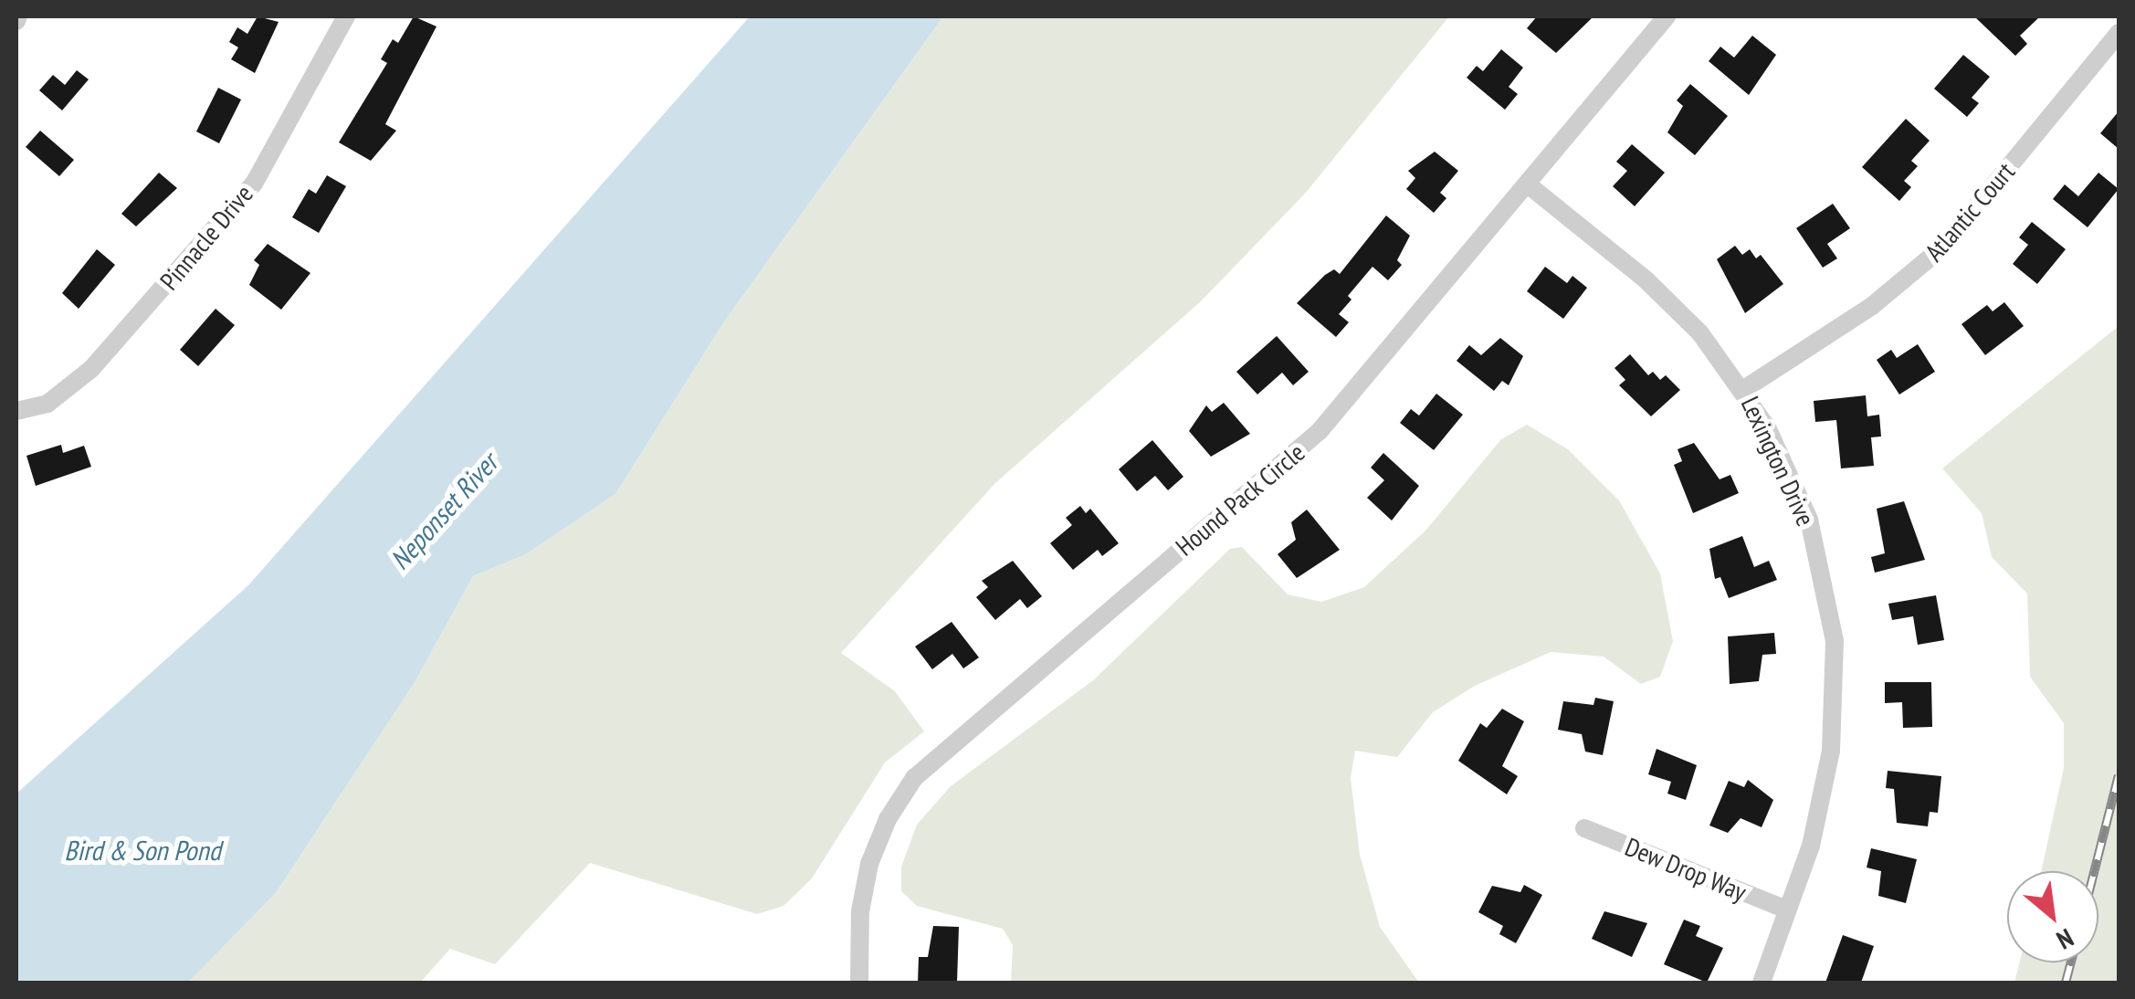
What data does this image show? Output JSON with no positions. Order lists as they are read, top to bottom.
{
  "streets": {
    "street": [
      "Atlantic Court",
      "Pinnacle Drive",
      "Lexington Drive",
      "Hound Pack Circle",
      "Dew Drop Way"
    ]
  },
  "crossings": [
    ["Atlantic Court", "Lexington Drive"],
    ["Lexington Drive", "Hound Pack Circle"],
    ["Lexington Drive", "Dew Drop Way"]
  ],
  "water": ["Neponset River", "Bird & Son Pond"],
  "north": "bottom right"
}
